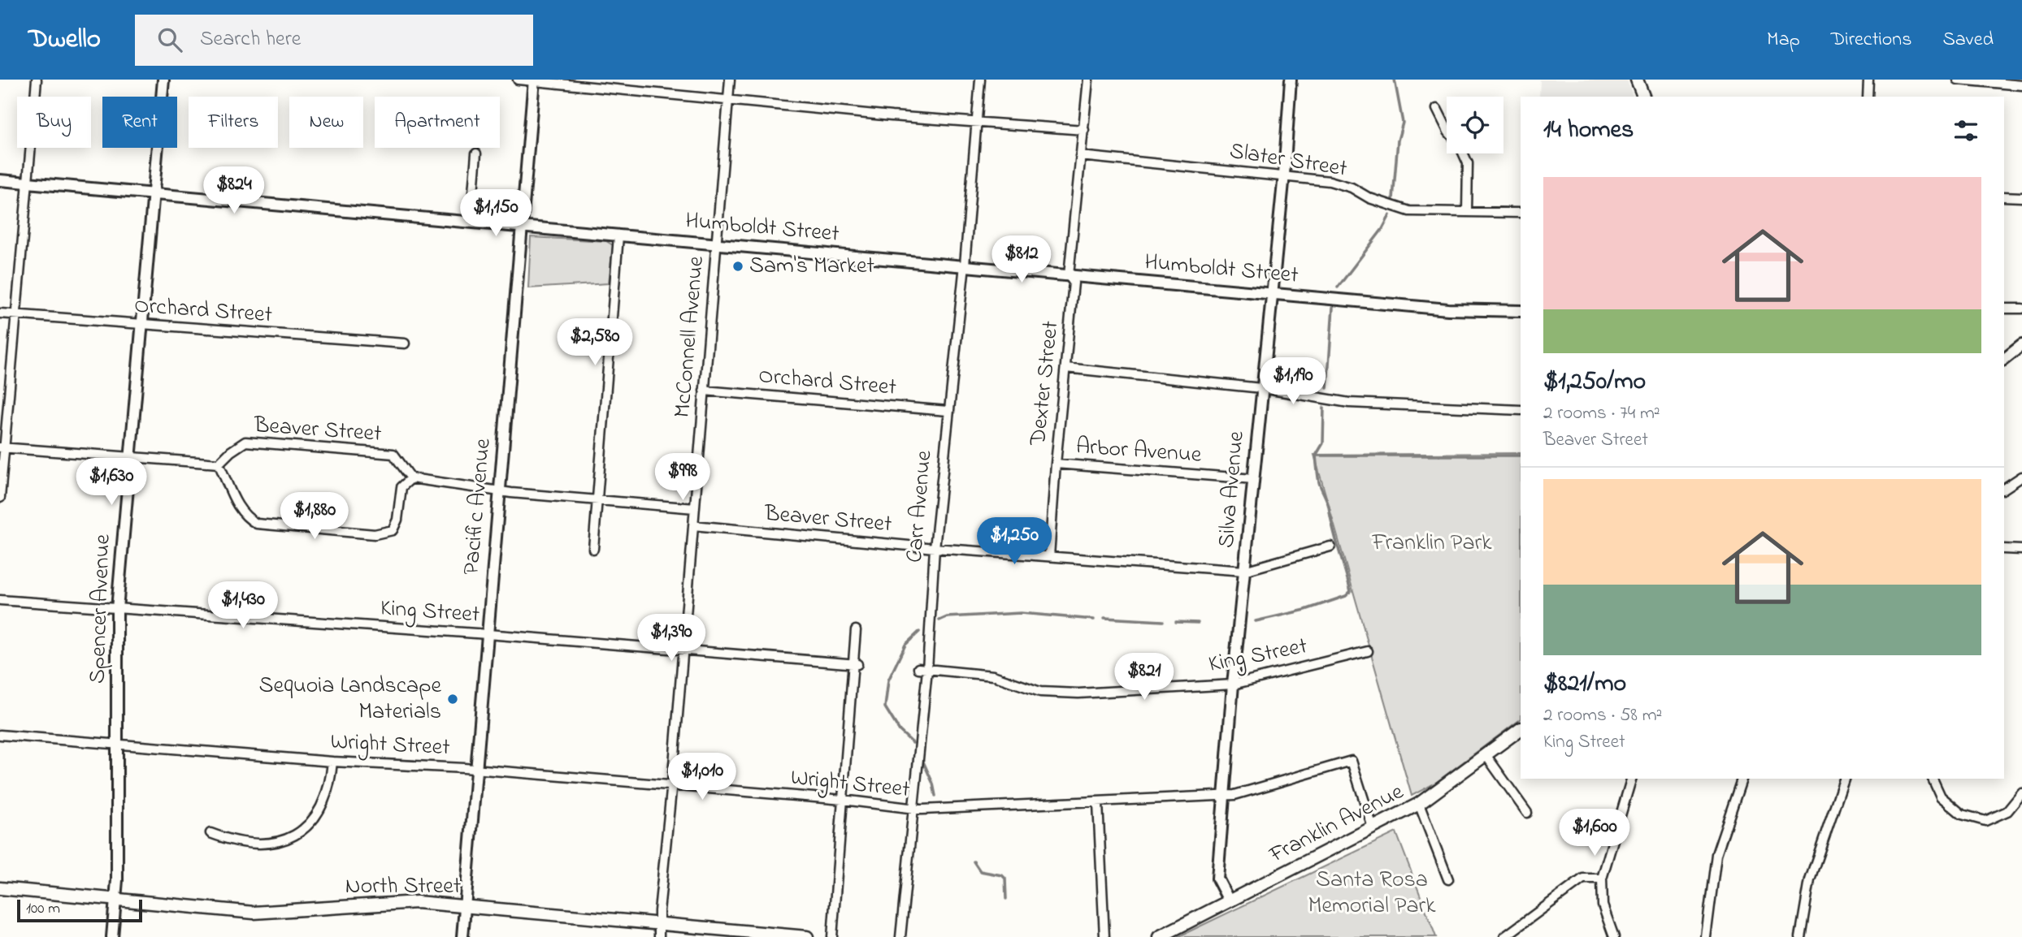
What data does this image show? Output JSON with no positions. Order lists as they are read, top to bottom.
{
  "streets": {
    "main road": ["Franklin Avenue", "North Street"],
    "street": [
      "Slater Street",
      "Humboldt Street",
      "Orchard Street",
      "McConnell Avenue",
      "Dexter Street",
      "Beaver Street",
      "Arbor Avenue",
      "Silva Avenue",
      "Pacific Avenue",
      "Carr Avenue",
      "Spencer Avenue",
      "King Street",
      "Wright Street"
    ]
  },
  "crossings": [
    ["Slater Street", "Dexter Street"],
    ["Slater Street", "Silva Avenue"],
    ["Humboldt Street", "McConnell Avenue"],
    ["Humboldt Street", "Dexter Street"],
    ["Humboldt Street", "Silva Avenue"],
    ["Humboldt Street", "Pacific Avenue"],
    ["Humboldt Street", "Carr Avenue"],
    ["Humboldt Street", "Spencer Avenue"],
    ["Orchard Street", "McConnell Avenue"],
    ["Orchard Street", "Carr Avenue"],
    ["Orchard Street", "Spencer Avenue"],
    ["McConnell Avenue", "Beaver Street"],
    ["McConnell Avenue", "King Street"],
    ["McConnell Avenue", "Wright Street"],
    ["McConnell Avenue", "North Street"],
    ["Dexter Street", "Beaver Street"],
    ["Dexter Street", "Arbor Avenue"],
    ["Beaver Street", "Silva Avenue"],
    ["Beaver Street", "Carr Avenue"],
    ["Arbor Avenue", "Silva Avenue"],
    ["Silva Avenue", "King Street"],
    ["Silva Avenue", "Wright Street"],
    ["Silva Avenue", "Franklin Avenue"],
    ["Pacific Avenue", "King Street"],
    ["Pacific Avenue", "Wright Street"],
    ["Pacific Avenue", "North Street"],
    ["Carr Avenue", "King Street"],
    ["Carr Avenue", "Wright Street"],
    ["Spencer Avenue", "King Street"],
    ["Spencer Avenue", "Wright Street"],
    ["Spencer Avenue", "North Street"],
    ["Wright Street", "Franklin Avenue"]
  ],
  "parks": ["Franklin Park", "Santa Rosa Memorial Park"],
  "places": ["Sam's Market", "Sequoia Landscape Materials"],
  "scale_bar": "100 m",
  "page": {
    "header": "Dwello",
    "search": "Search here",
    "nav": ["Map", "Directions", "Saved"],
    "chip": [
      "Buy",
      "Rent",
      "Filters",
      "New",
      "Apartment"
    ],
    "heading": "14 homes",
    "list": [
      {
        "name": "$1,250/mo",
        "note": "2 rooms · 74 m² · Beaver Street"
      },
      {
        "name": "$821/mo",
        "note": "2 rooms · 58 m² · King Street"
      }
    ],
    "price": [
      "$824",
      "$1,150",
      "$812",
      "$2,580",
      "$1,190",
      "$998",
      "$1,630",
      "$1,880",
      "$1,250",
      "$1,430",
      "$1,390",
      "$821",
      "$1,010",
      "$1,600"
    ],
    "scale": "100 m"
  }
}
